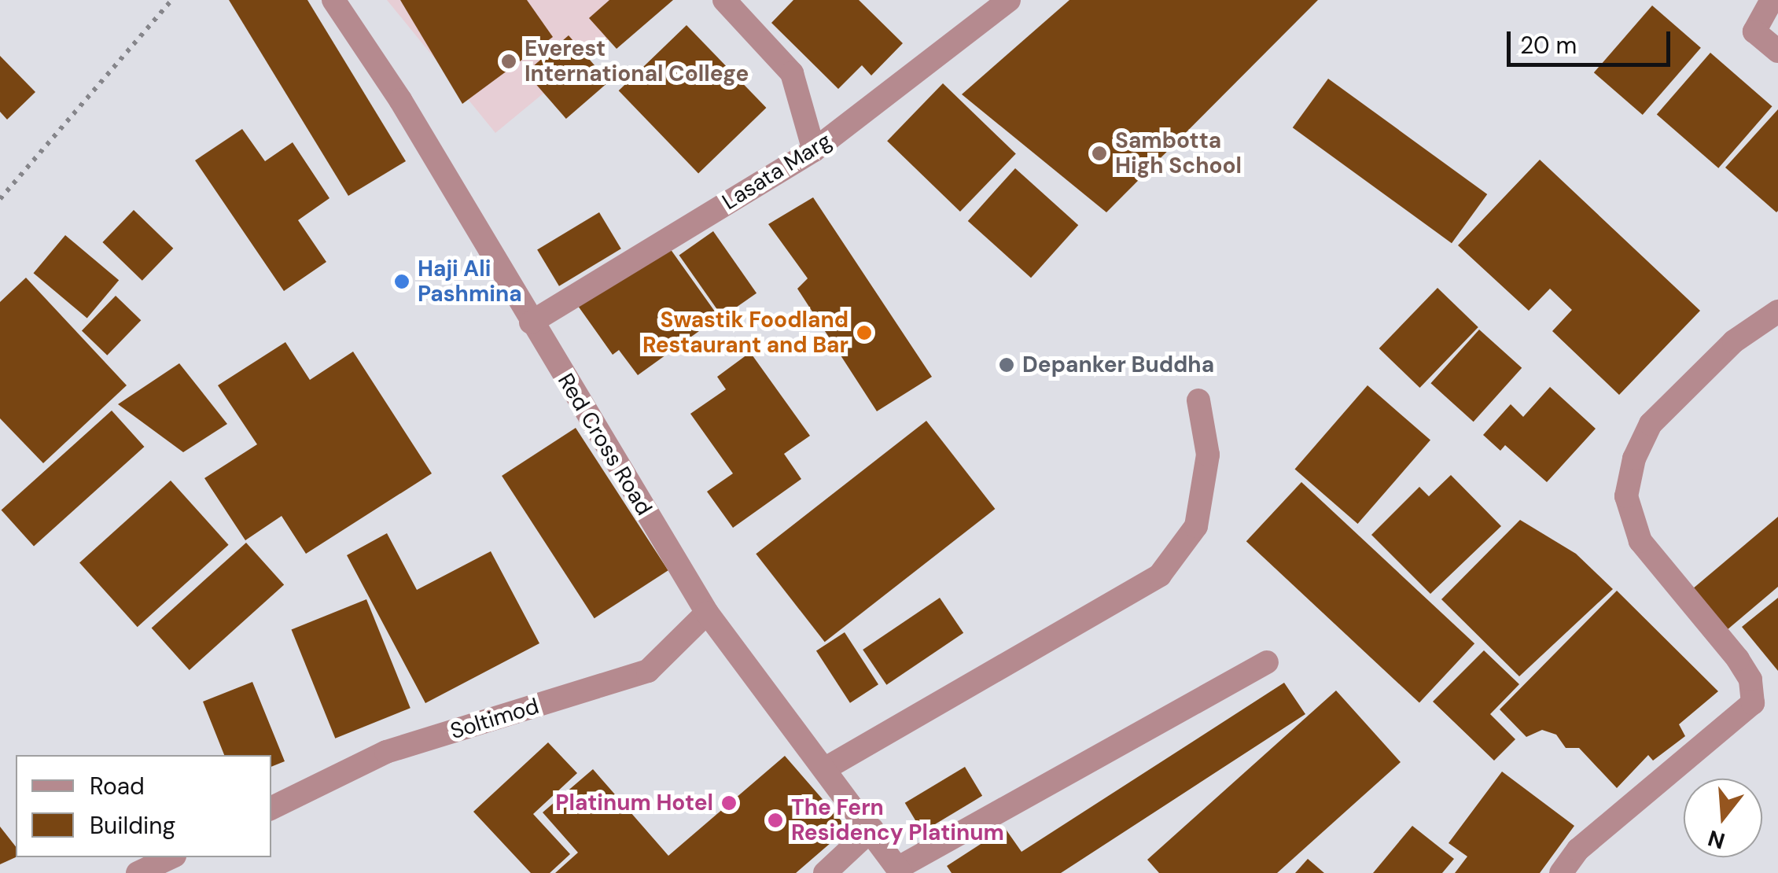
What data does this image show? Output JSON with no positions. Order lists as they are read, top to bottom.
{
  "streets": {
    "street": ["Lasata Marg", "Red Cross Road", "Soltimod"]
  },
  "crossings": [
    ["Lasata Marg", "Red Cross Road"],
    ["Red Cross Road", "Soltimod"]
  ],
  "places": [
    "Everest International College",
    "Sambotta High School",
    "Haji Ali Pashmina",
    "Swastik Foodland Restaurant and Bar",
    "Depanker Buddha",
    "Platinum Hotel",
    "The Fern Residency Platinum"
  ],
  "legend": ["Road", "Building"],
  "scale_bar": "20 m",
  "north": "bottom"
}
